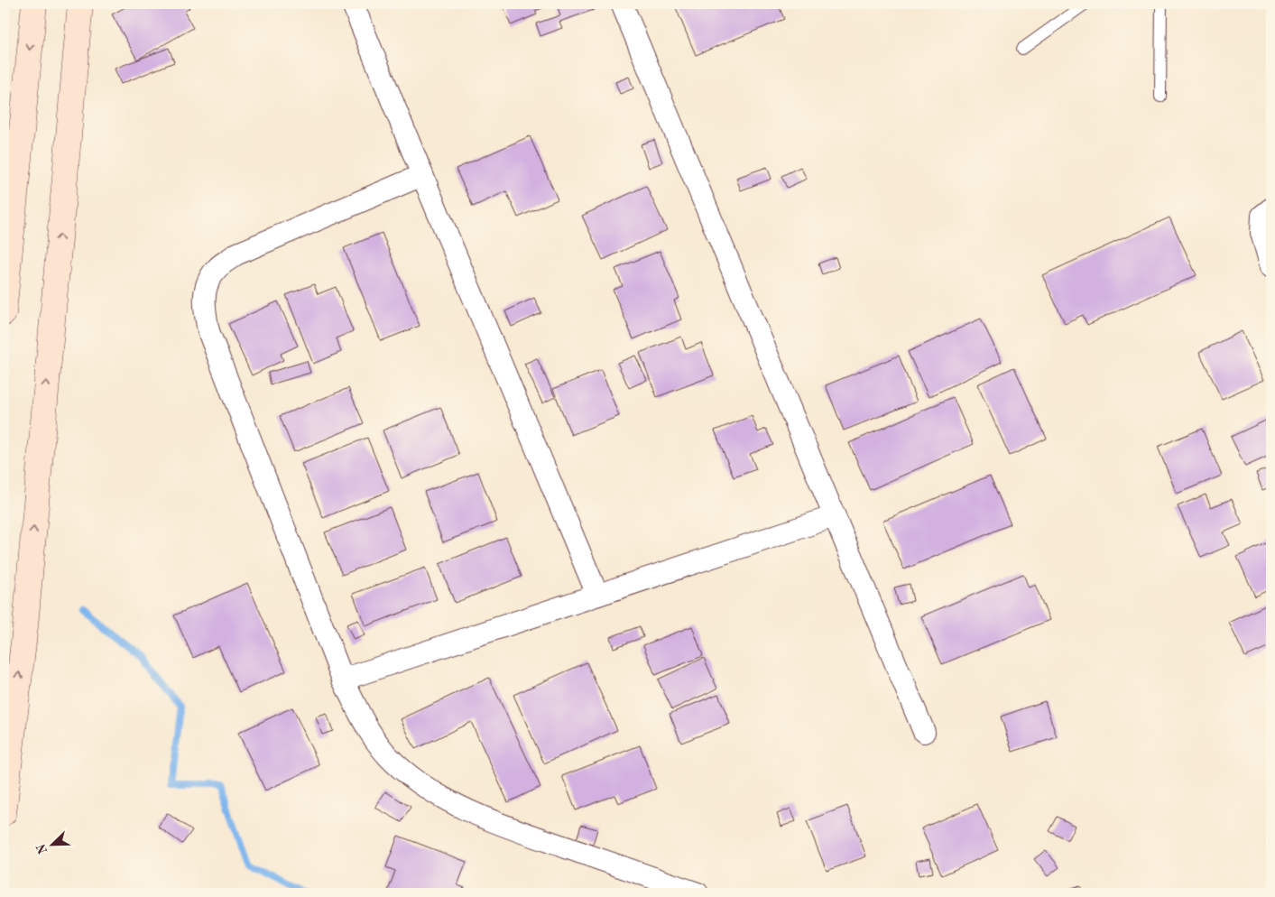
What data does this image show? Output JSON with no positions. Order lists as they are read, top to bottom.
{
  "north": "bottom left"
}
